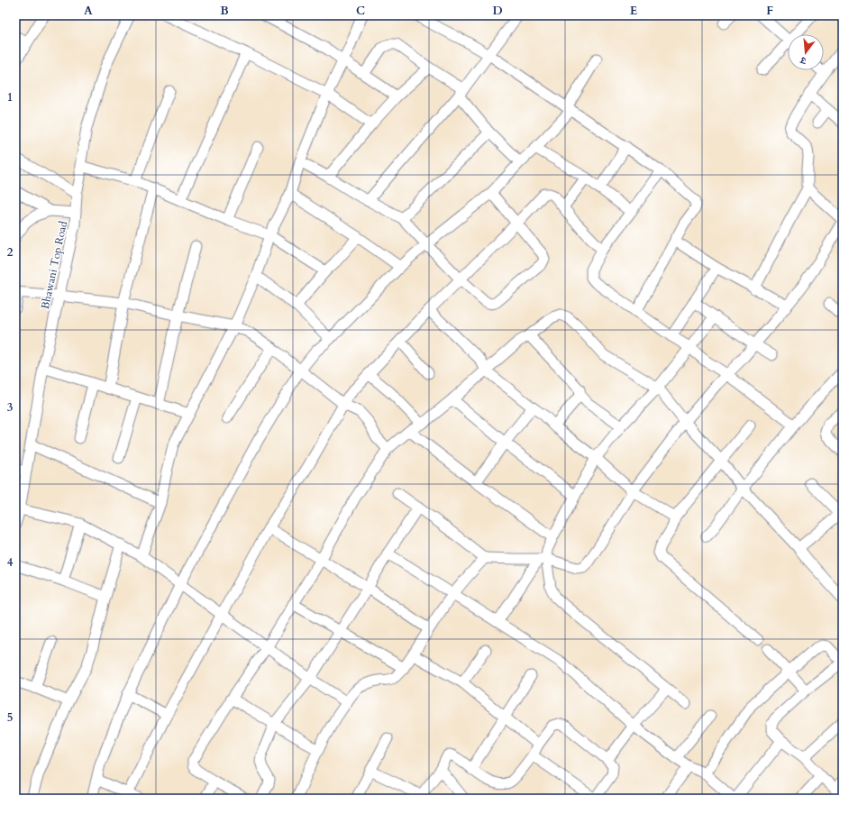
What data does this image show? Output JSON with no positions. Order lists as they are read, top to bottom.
{
  "streets": {
    "street": ["Bhawani Top Road"]
  },
  "north": "bottom",
  "grid": {
    "columns": [
      "A",
      "B",
      "C",
      "D",
      "E",
      "F"
    ],
    "rows": [
      "1",
      "2",
      "3",
      "4",
      "5"
    ]
  }
}
